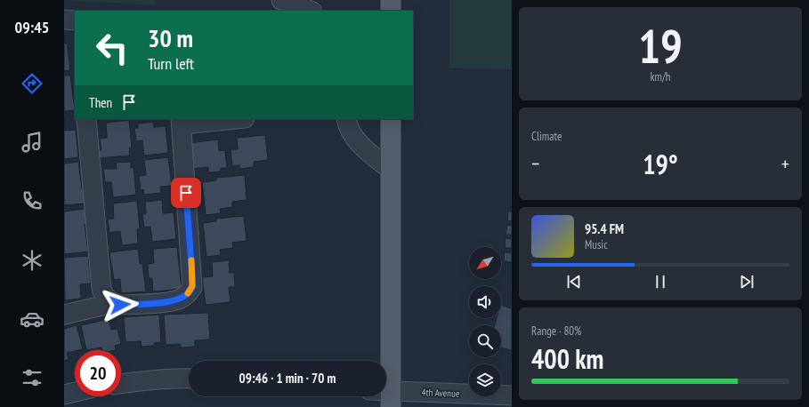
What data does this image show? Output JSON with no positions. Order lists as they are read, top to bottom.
{
  "streets": {
    "street": ["4th Avenue"]
  },
  "north": "bottom left",
  "page": {
    "tabs": "09:45",
    "tile": [
      ["19", "km/h"],
      "Climate",
      ["Range · 80%", "400 km"]
    ],
    "turn": ["30 m", "Turn left"],
    "then": "Then",
    "heat": ["−", "19°", "+"],
    "song": ["95.4 FM", "Music"],
    "limit": "20",
    "trip": "09:46 · 1 min · 70 m"
  }
}
